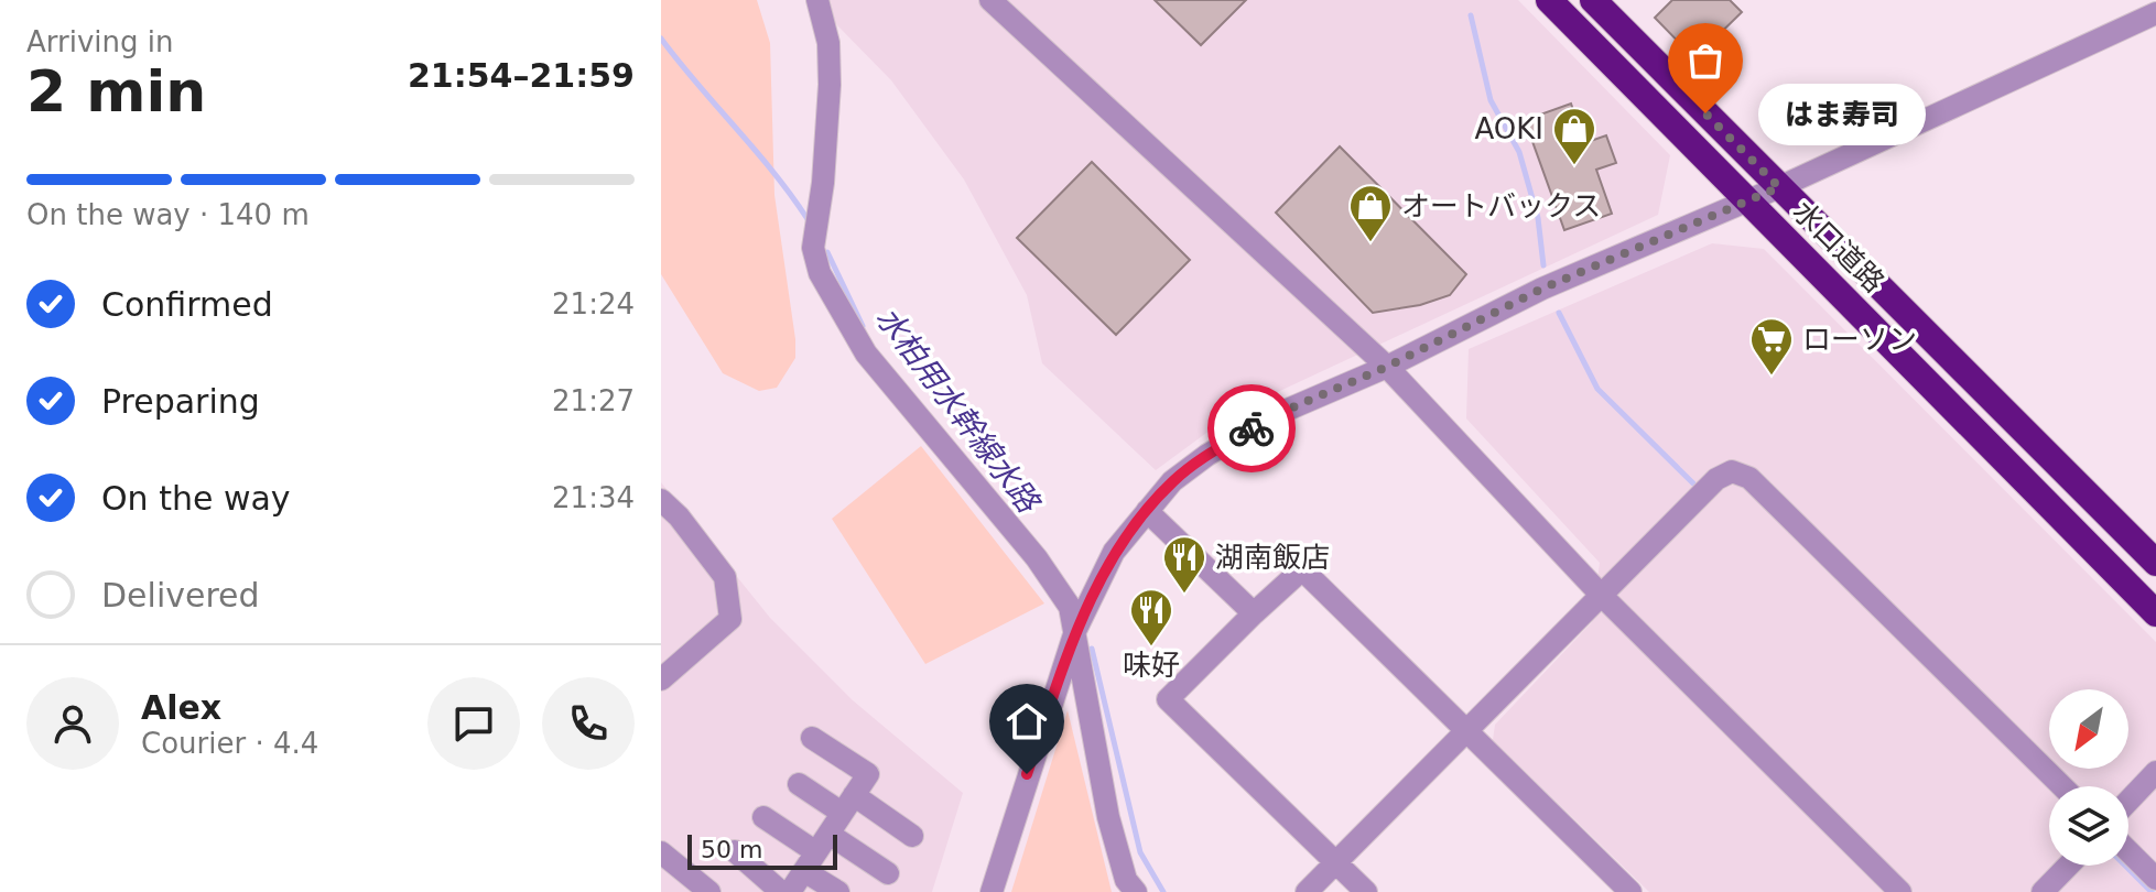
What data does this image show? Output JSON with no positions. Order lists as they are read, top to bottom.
{
  "streets": {
    "highway": ["水口道路"]
  },
  "water": ["水柏用水幹線水路"],
  "places": {
    "other": ["はま寿司"],
    "shop": ["AOKI", "オートバックス"],
    "supermarket": ["ローソン"],
    "restaurant": ["湖南飯店", "味好"]
  },
  "scale_bar": "50 m",
  "north": "bottom left",
  "page": {
    "heading": ["2 min", "Arriving in", "21:54–21:59"],
    "panel": ["Alex", "Courier · 4.4"],
    "bubble": "はま寿司",
    "bar": "On the way · 140 m",
    "list": [
      ["Confirmed", "21:24"],
      ["Preparing", "21:27"],
      ["On the way", "21:34"],
      "Delivered"
    ],
    "scale": "50 m"
  }
}
